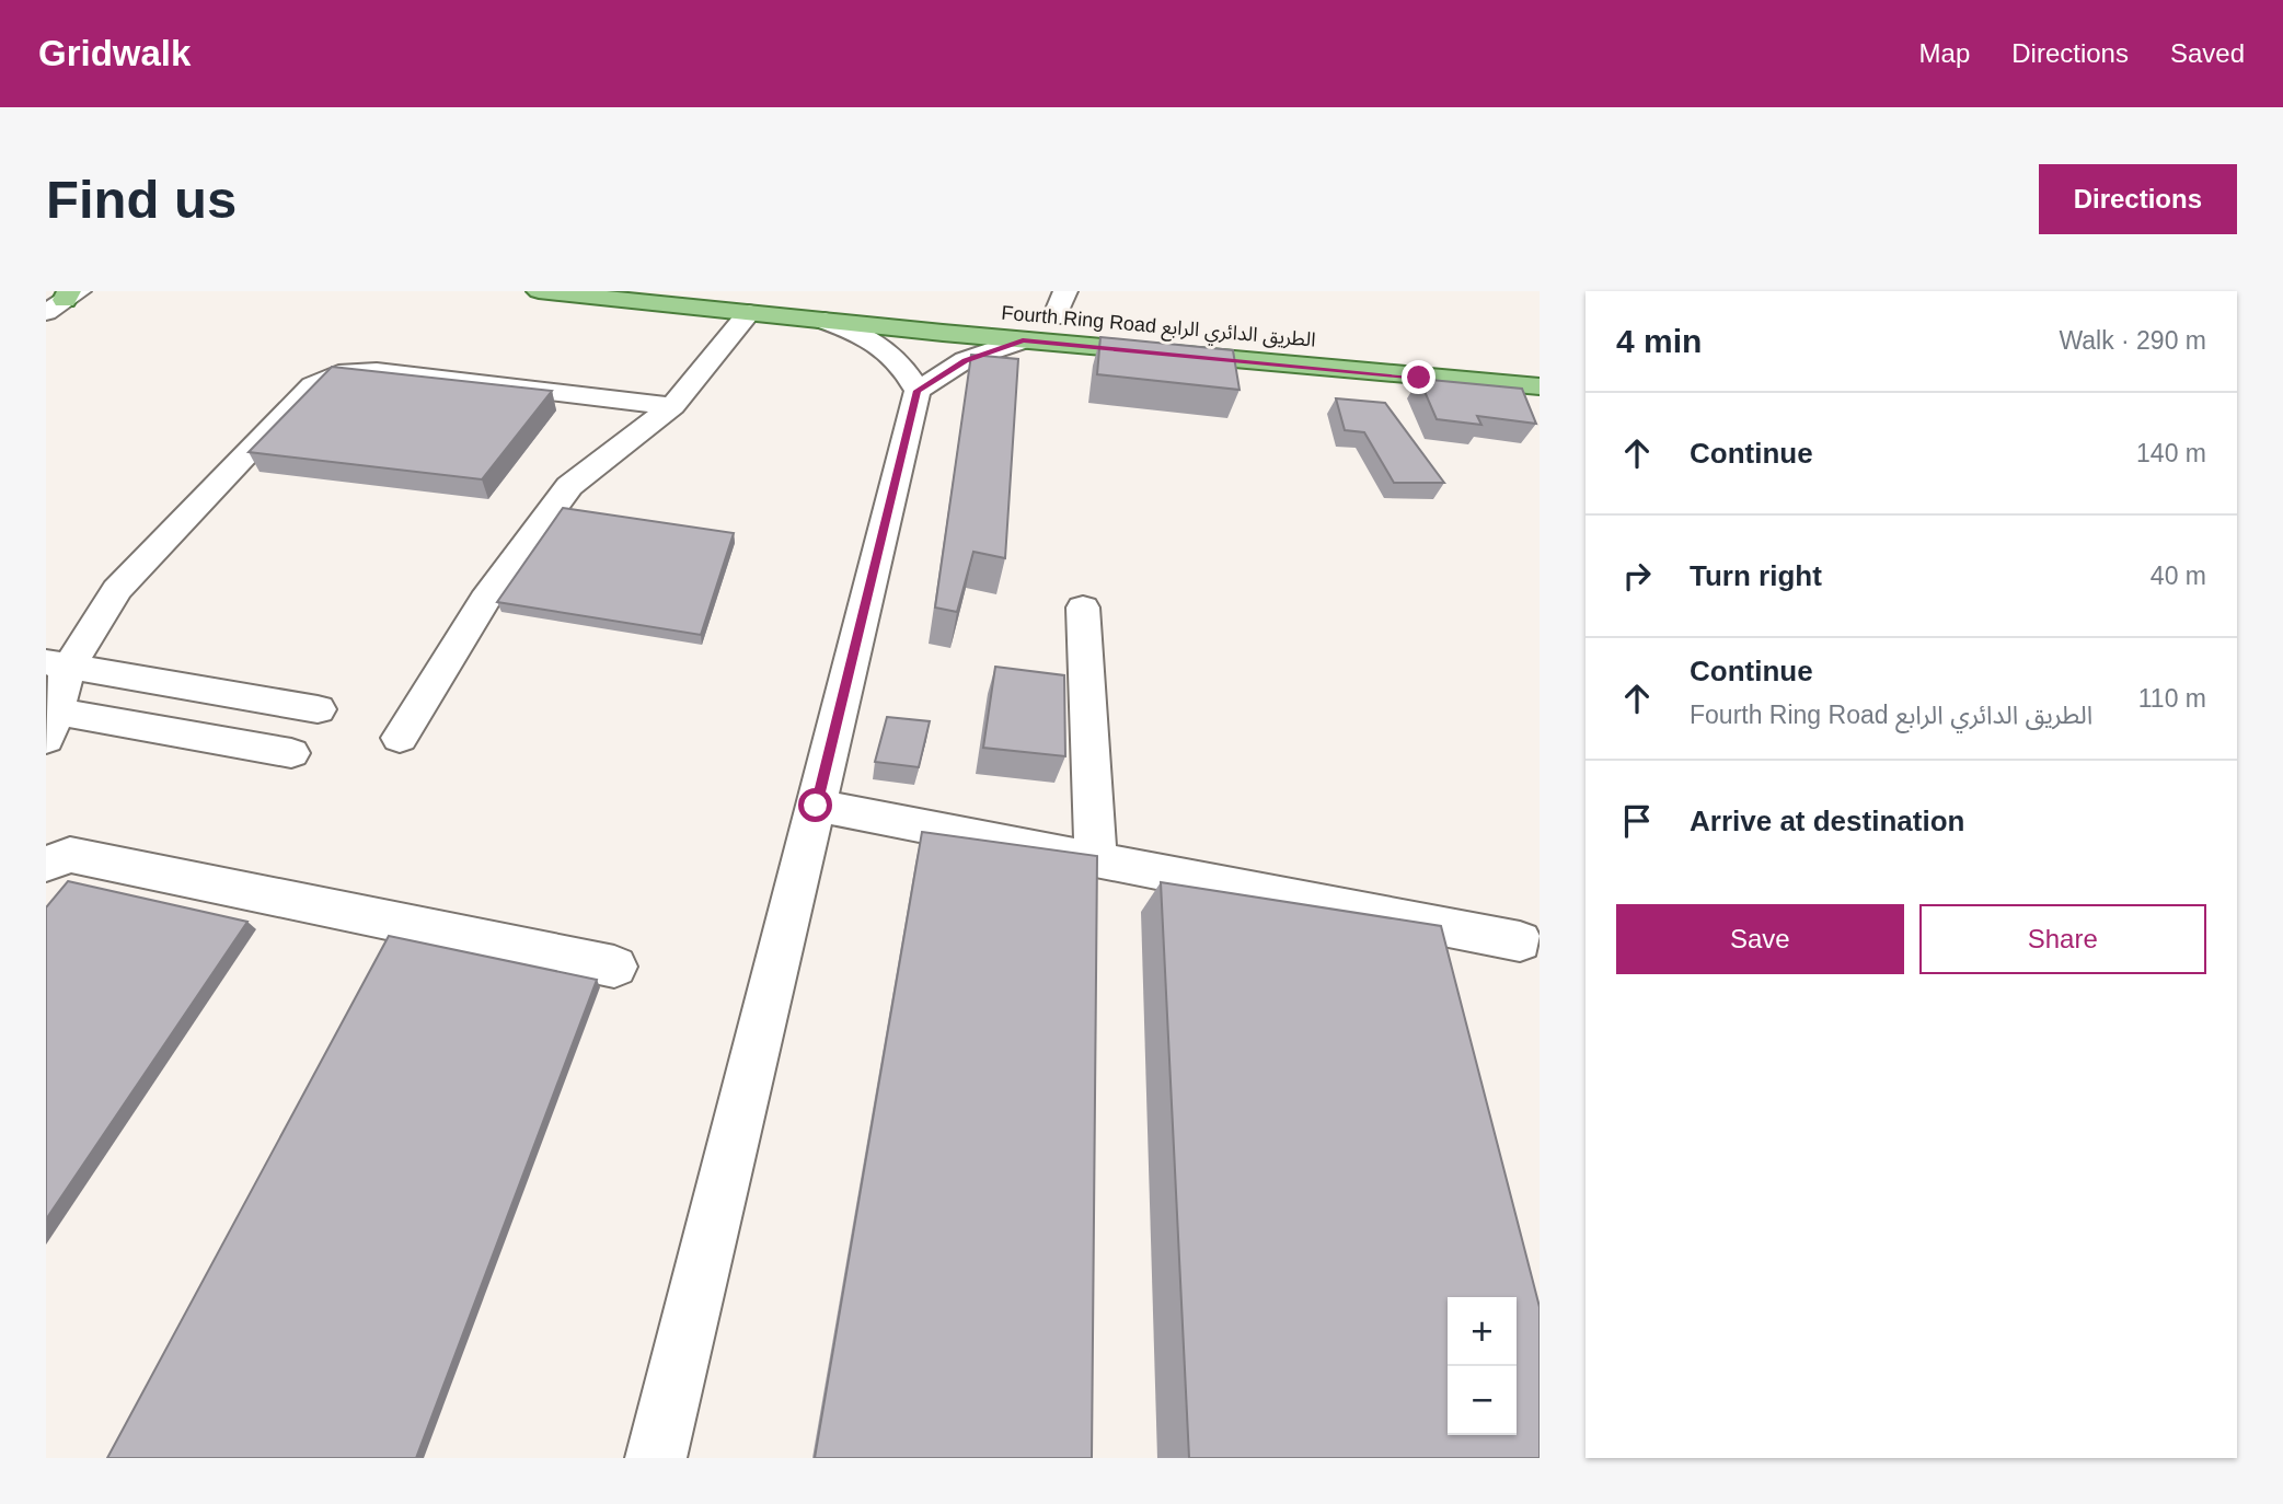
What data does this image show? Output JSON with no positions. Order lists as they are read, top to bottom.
{
  "streets": {
    "main road": ["Fourth Ring Road الطريق الدائري الرابع"]
  },
  "page": {
    "header": "Gridwalk",
    "nav": ["Map", "Directions", "Saved"],
    "buttons": [
      "Directions",
      ["Save", "Share"]
    ],
    "title": "Find us",
    "heading": ["4 min", "Walk · 290 m"],
    "list": [
      ["Continue", "140 m"],
      ["Turn right", "40 m"],
      ["Continue", "Fourth Ring Road الطريق الدائري الرابع", "110 m"],
      "Arrive at destination"
    ],
    "map_buttons": ["+", "−"]
  }
}
